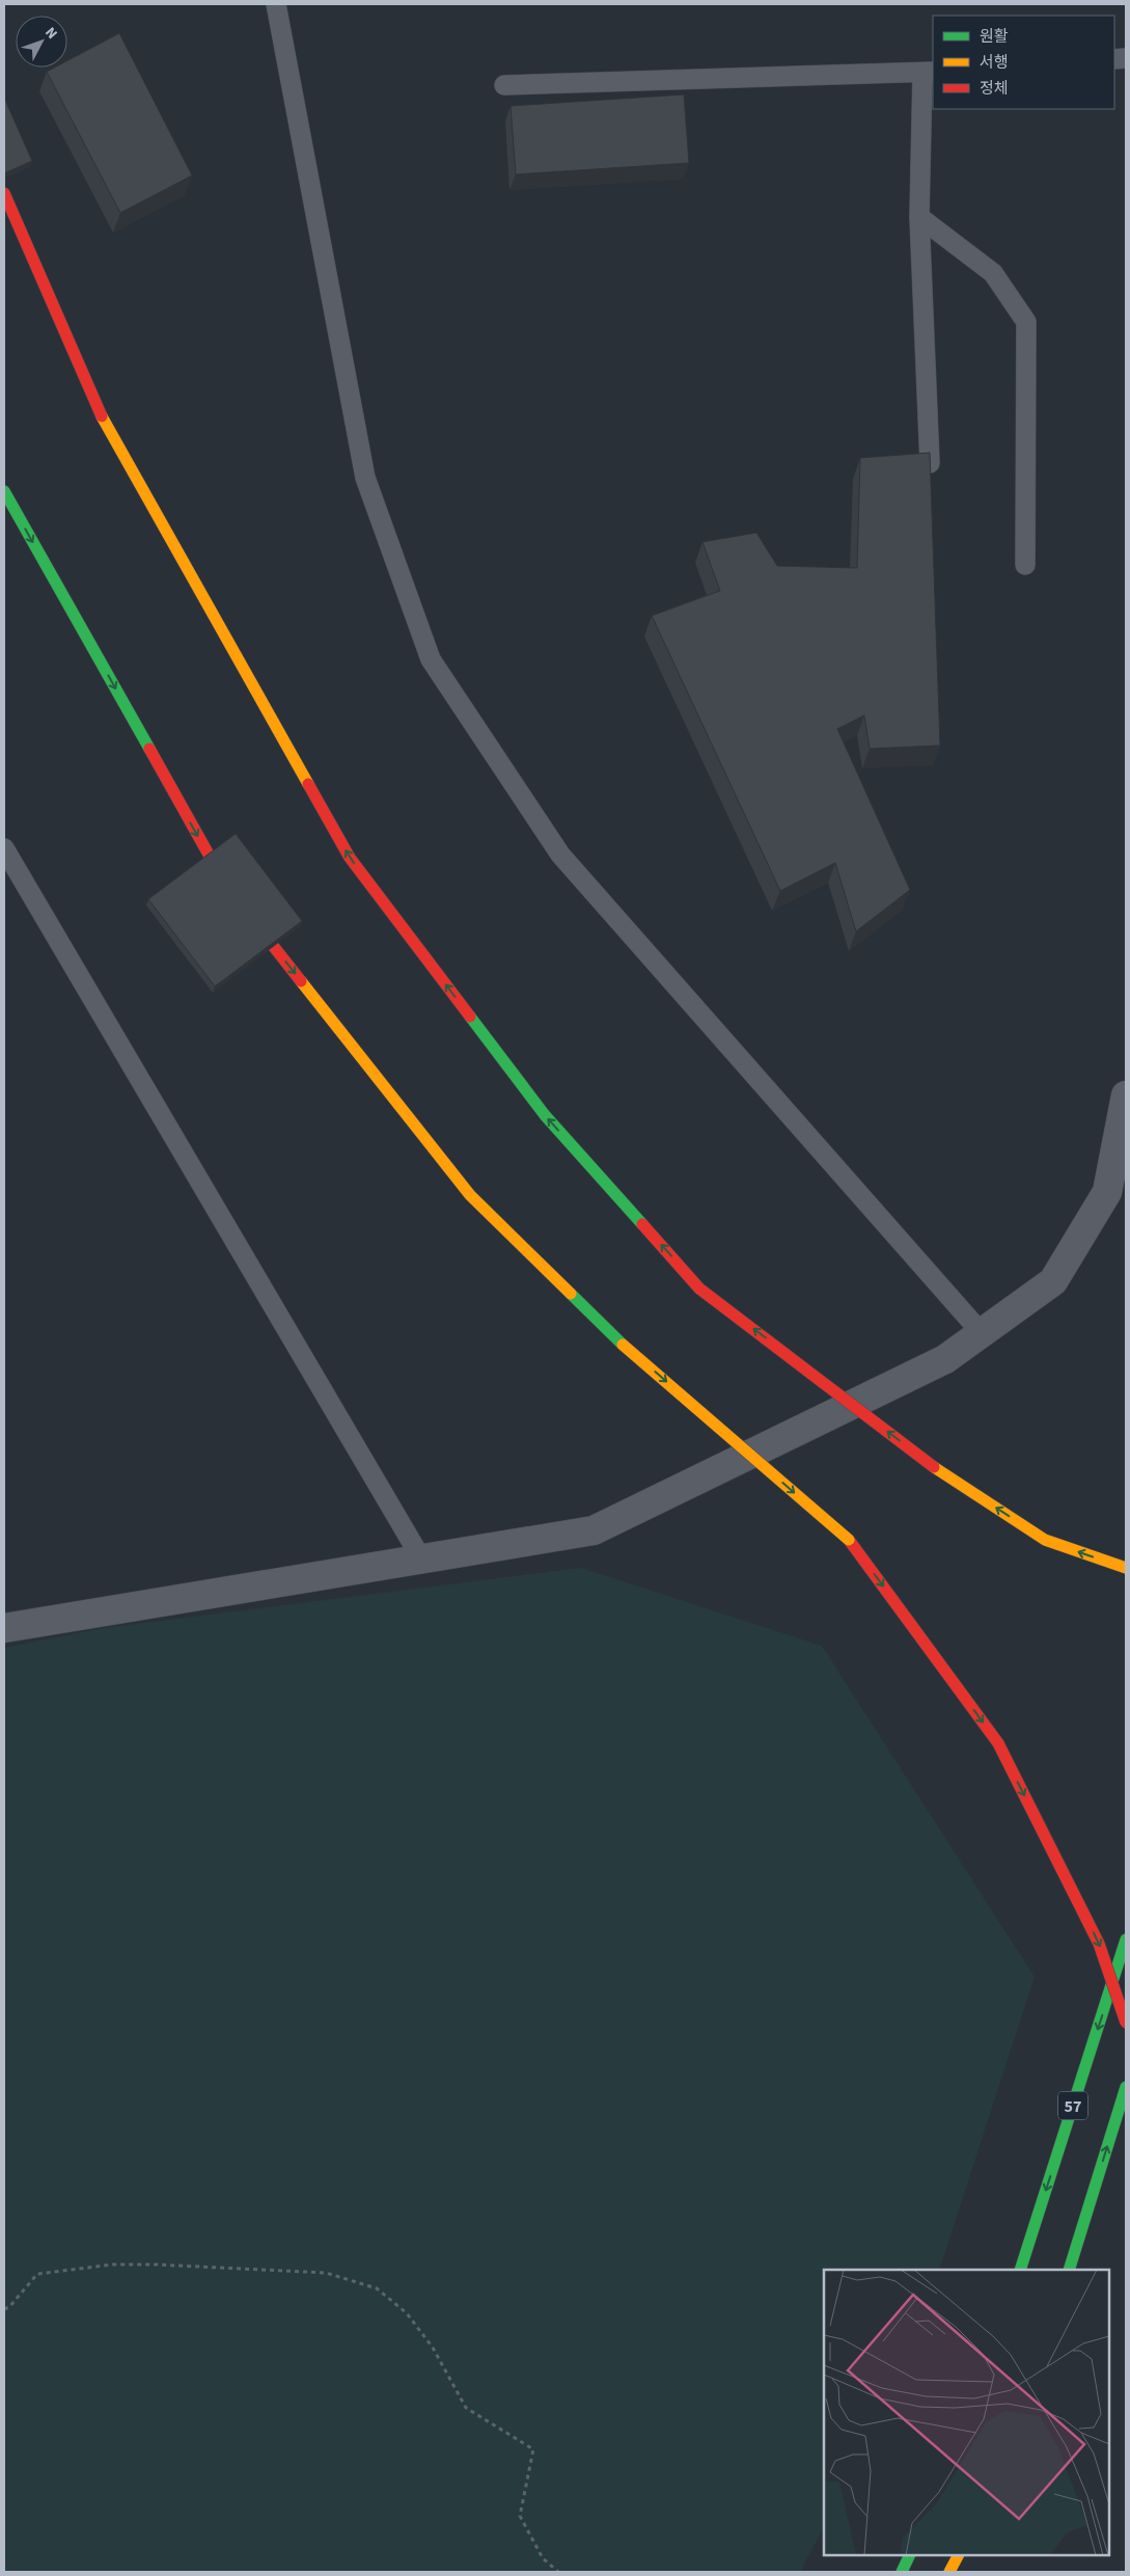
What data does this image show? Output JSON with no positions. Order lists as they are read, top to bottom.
{
  "streets": {
    "highway": ["57"]
  },
  "legend": ["원활", "서행", "정체"],
  "north": "top right"
}
